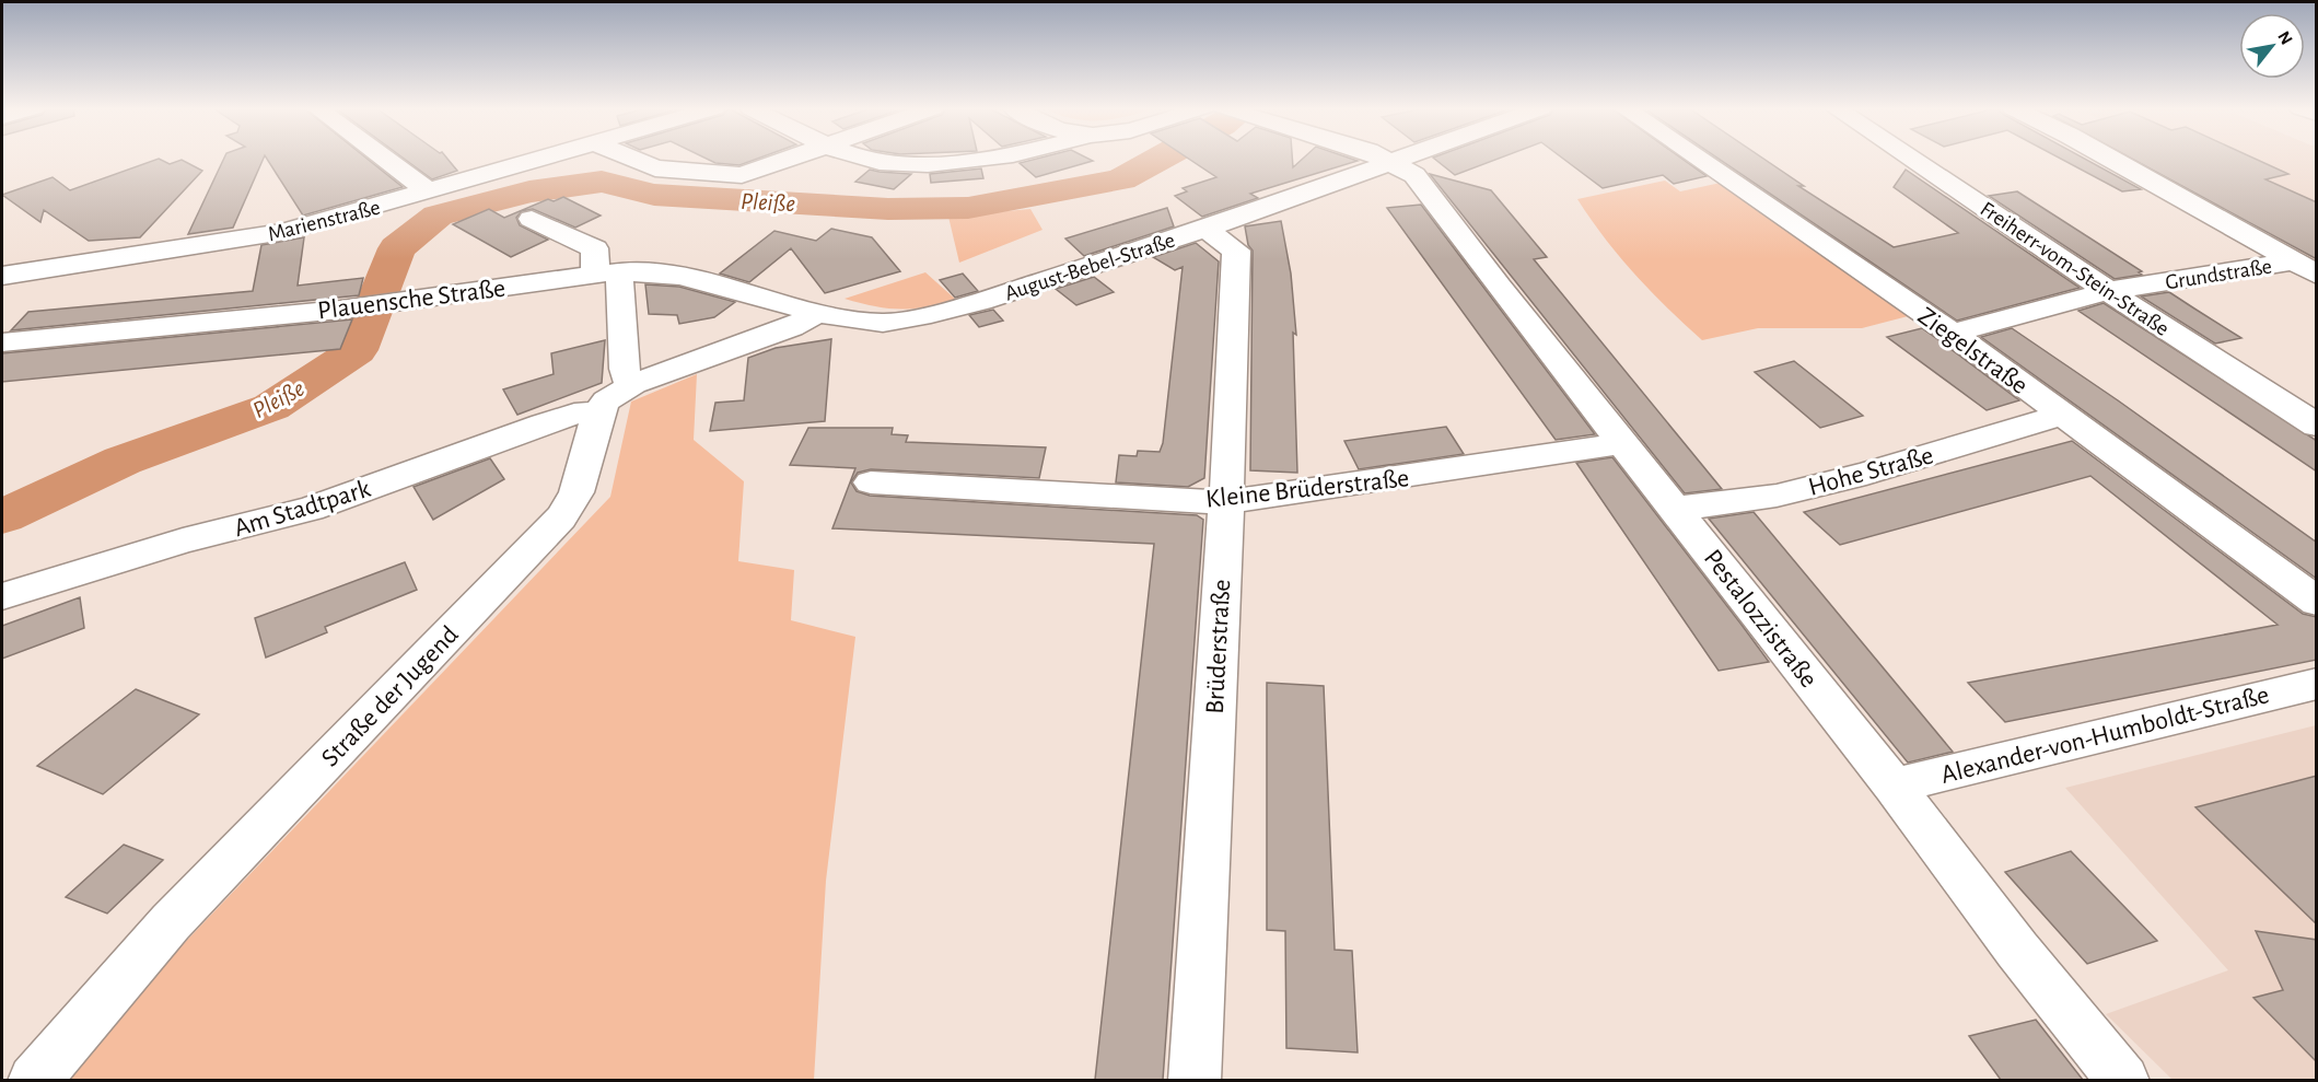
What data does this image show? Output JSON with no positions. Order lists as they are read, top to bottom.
{
  "streets": {
    "street": [
      "Marienstraße",
      "August-Bebel-Straße",
      "Freiherr-vom-Stein-Straße",
      "Grundstraße",
      "Plauensche Straße",
      "Ziegelstraße",
      "Hohe Straße",
      "Kleine Brüderstraße",
      "Am Stadtpark",
      "Pestalozzistraße",
      "Brüderstraße",
      "Straße der Jugend",
      "Alexander-von-Humboldt-Straße"
    ]
  },
  "crossings": [
    ["August-Bebel-Straße", "Plauensche Straße"],
    ["August-Bebel-Straße", "Pestalozzistraße"],
    ["August-Bebel-Straße", "Brüderstraße"],
    ["Freiherr-vom-Stein-Straße", "Grundstraße"],
    ["Grundstraße", "Ziegelstraße"],
    ["Ziegelstraße", "Hohe Straße"],
    ["Hohe Straße", "Pestalozzistraße"],
    ["Kleine Brüderstraße", "Pestalozzistraße"],
    ["Kleine Brüderstraße", "Brüderstraße"],
    ["Am Stadtpark", "Straße der Jugend"],
    ["Pestalozzistraße", "Alexander-von-Humboldt-Straße"]
  ],
  "water": ["Pleiße"],
  "north": "top right"
}
